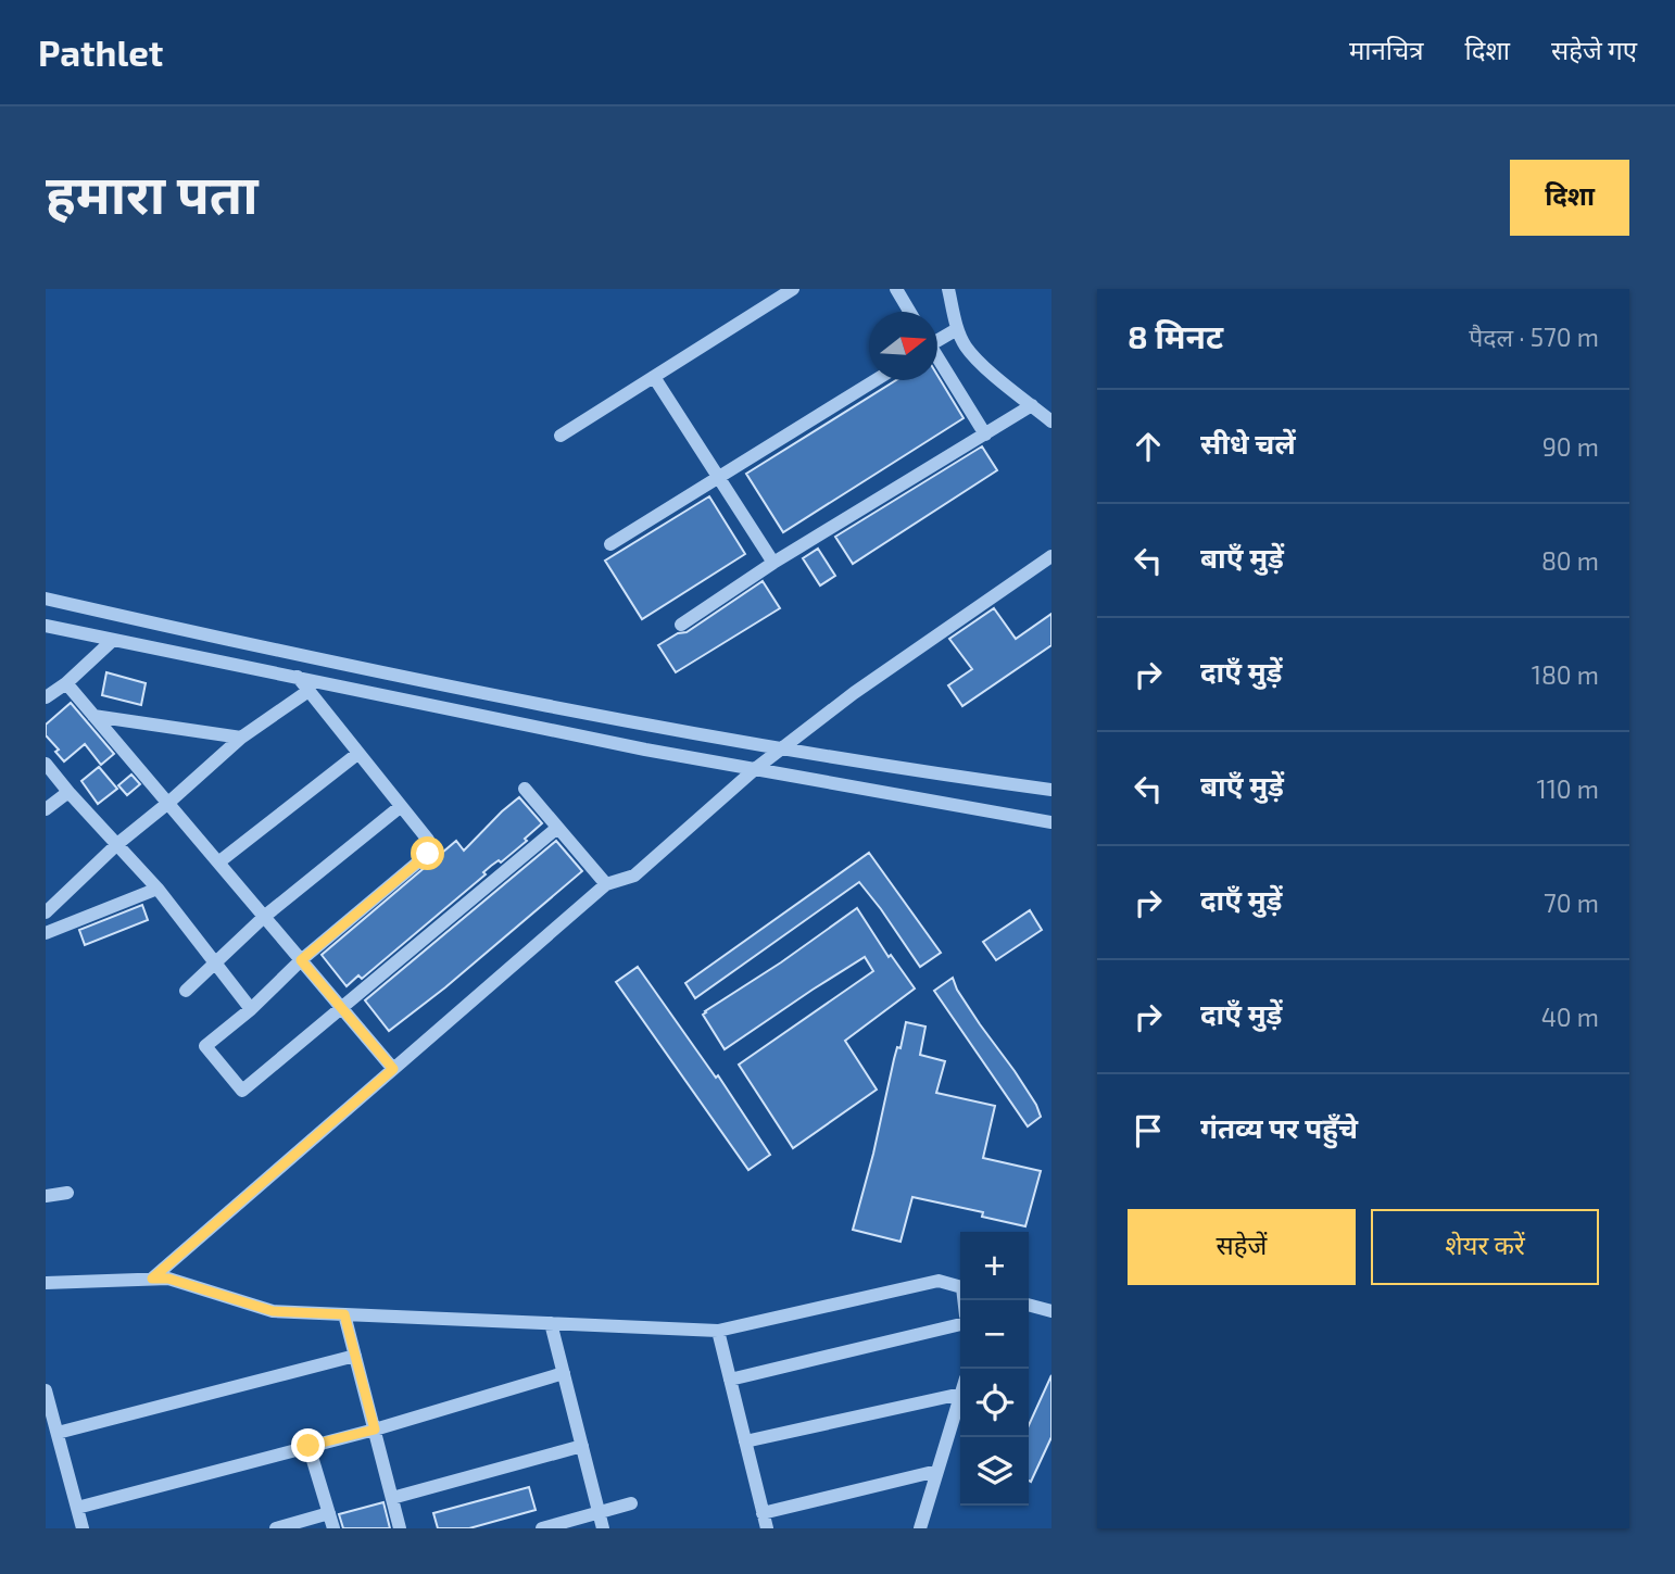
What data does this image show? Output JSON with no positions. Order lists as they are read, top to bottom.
{
  "north": "right",
  "page": {
    "header": "Pathlet",
    "nav": ["मानचित्र", "दिशा", "सहेजे गए"],
    "buttons": [
      "दिशा",
      ["सहेजें", "शेयर करें"]
    ],
    "title": "हमारा पता",
    "heading": ["8 मिनट", "पैदल · 570 m"],
    "list": [
      ["सीधे चलें", "90 m"],
      ["बाएँ मुड़ें", "80 m"],
      ["दाएँ मुड़ें", "180 m"],
      ["बाएँ मुड़ें", "110 m"],
      ["दाएँ मुड़ें", "70 m"],
      ["दाएँ मुड़ें", "40 m"],
      "गंतव्य पर पहुँचे"
    ],
    "map_buttons": ["+", "−"]
  }
}
